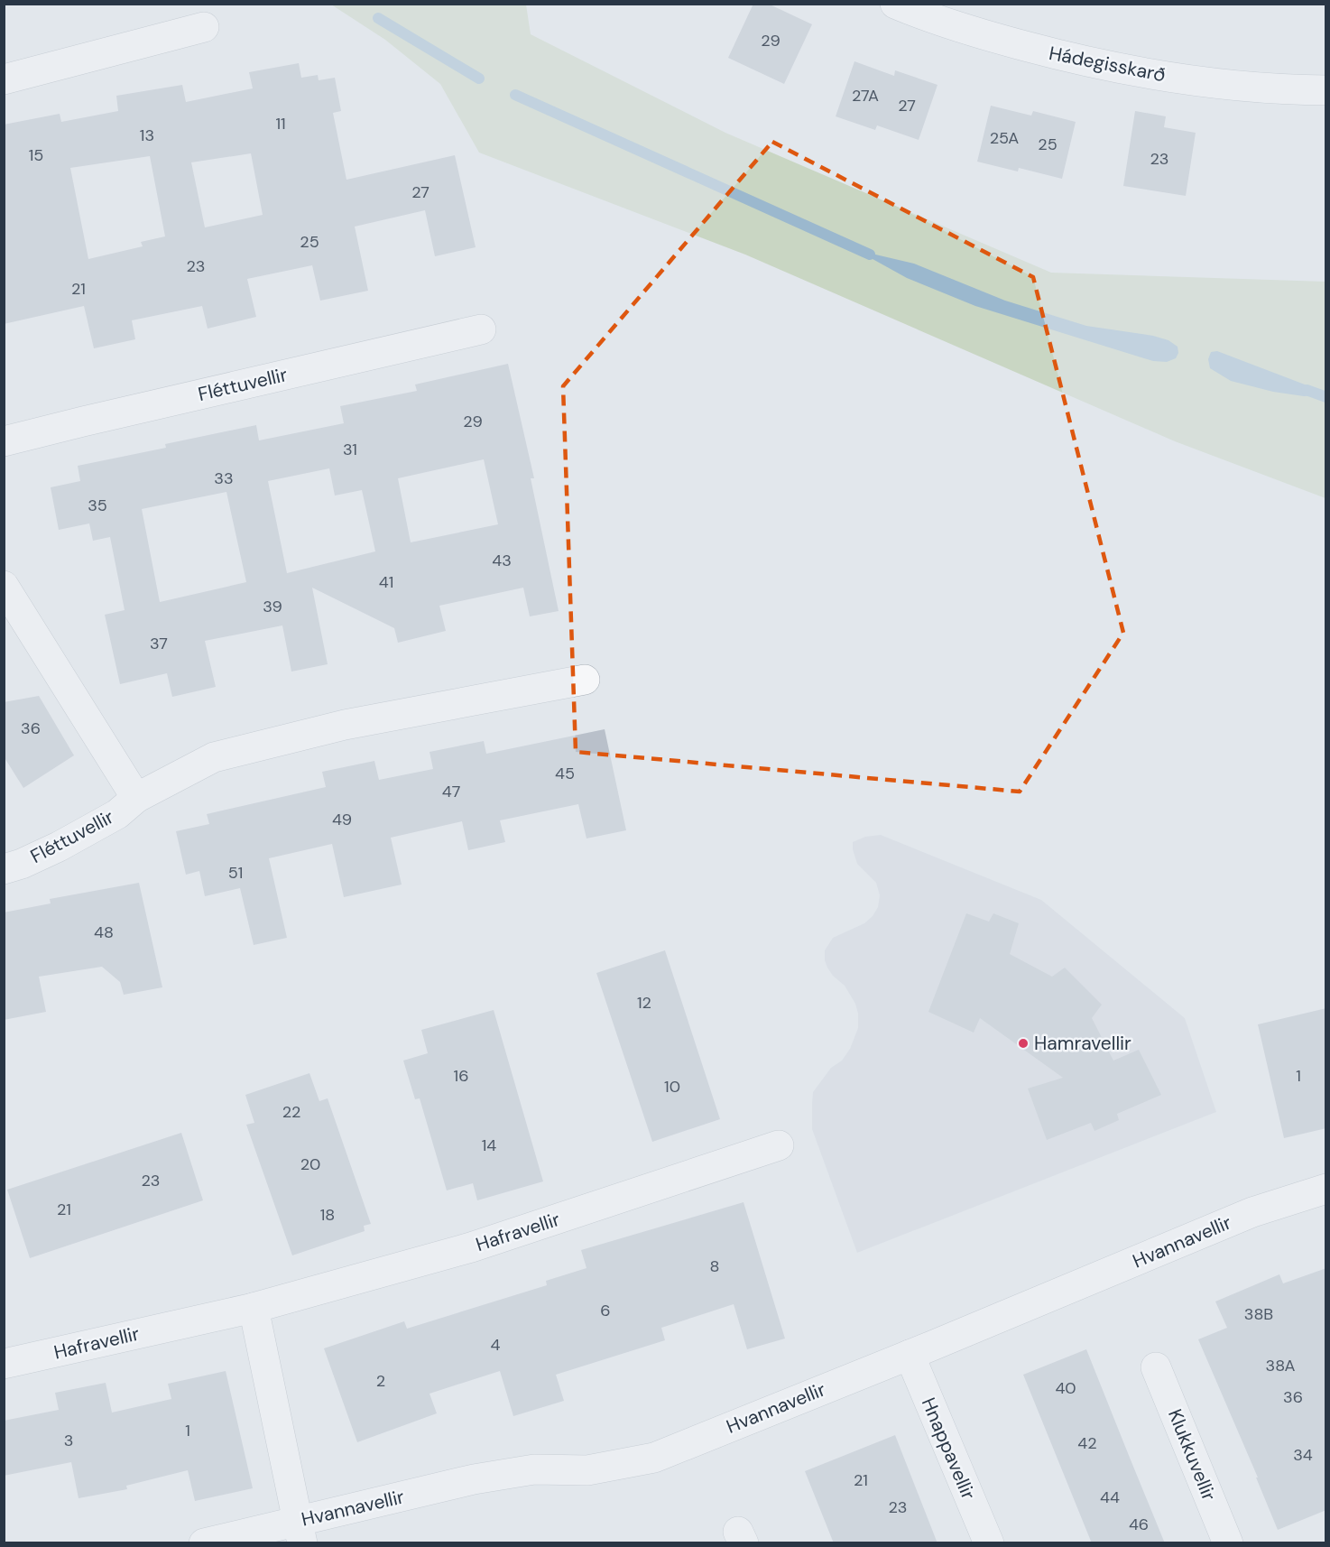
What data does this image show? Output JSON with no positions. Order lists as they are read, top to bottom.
{
  "streets": {
    "street": [
      "Hádegisskarð",
      "Fléttuvellir",
      "Hafravellir",
      "Hvannavellir",
      "Hnappavellir",
      "Klukkuvellir"
    ]
  },
  "crossings": [
    ["Hvannavellir", "Hnappavellir"]
  ],
  "places": ["Hamravellir"],
  "house_numbers": [
    "29",
    "27A",
    "27",
    "11",
    "13",
    "25A",
    "25",
    "15",
    "23",
    "27",
    "25",
    "23",
    "21",
    "29",
    "31",
    "33",
    "35",
    "43",
    "41",
    "39",
    "37",
    "36",
    "45",
    "47",
    "49",
    "51",
    "48",
    "12",
    "16",
    "1",
    "10",
    "22",
    "14",
    "20",
    "23",
    "21",
    "18",
    "8",
    "6",
    "38B",
    "4",
    "38A",
    "2",
    "40",
    "36",
    "1",
    "3",
    "42",
    "34",
    "21",
    "44",
    "23",
    "46"
  ]
}
